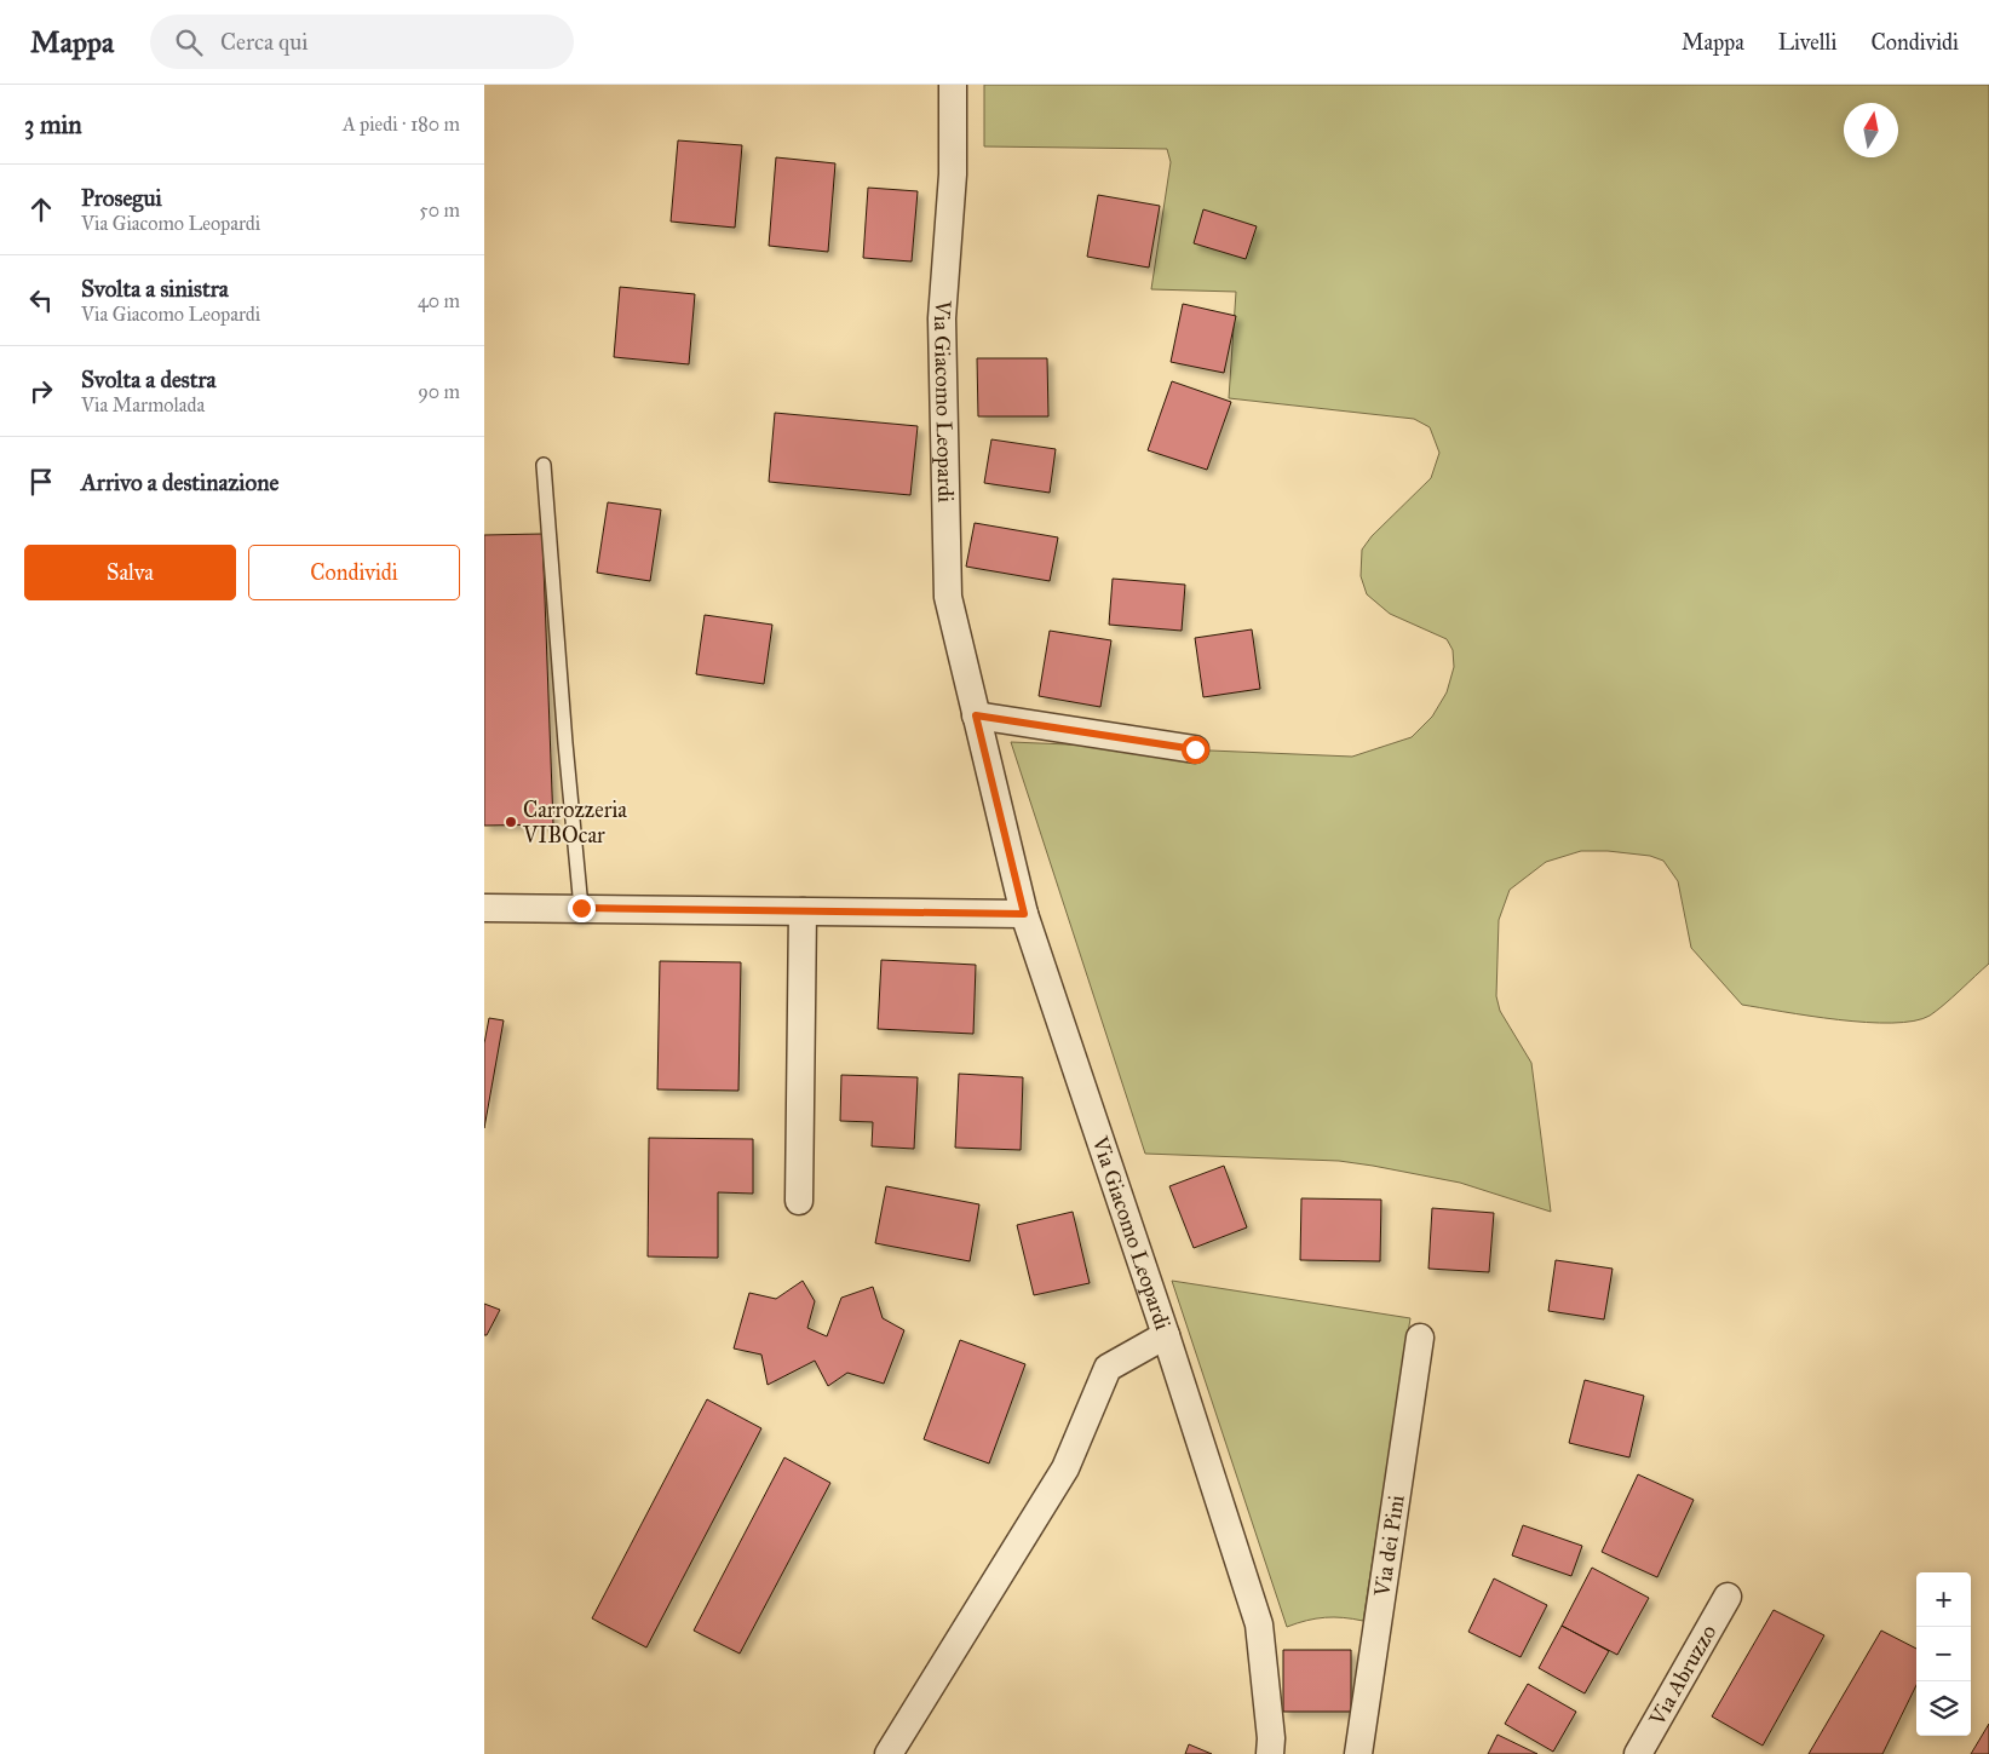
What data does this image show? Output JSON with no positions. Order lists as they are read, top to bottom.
{
  "streets": {
    "street": ["Via Giacomo Leopardi", "Via dei Pini", "Via Abruzzo"]
  },
  "places": ["Carrozzeria VIBOcar"],
  "north": "top",
  "page": {
    "header": "Mappa",
    "search": "Cerca qui",
    "nav": ["Mappa", "Livelli", "Condividi"],
    "heading": ["3 min", "A piedi · 180 m"],
    "list": [
      ["Prosegui", "Via Giacomo Leopardi", "50 m"],
      ["Svolta a sinistra", "Via Giacomo Leopardi", "40 m"],
      ["Svolta a destra", "Via Marmolada", "90 m"],
      "Arrivo a destinazione"
    ],
    "buttons": ["Salva", "Condividi"],
    "map_buttons": ["+", "−"]
  }
}
